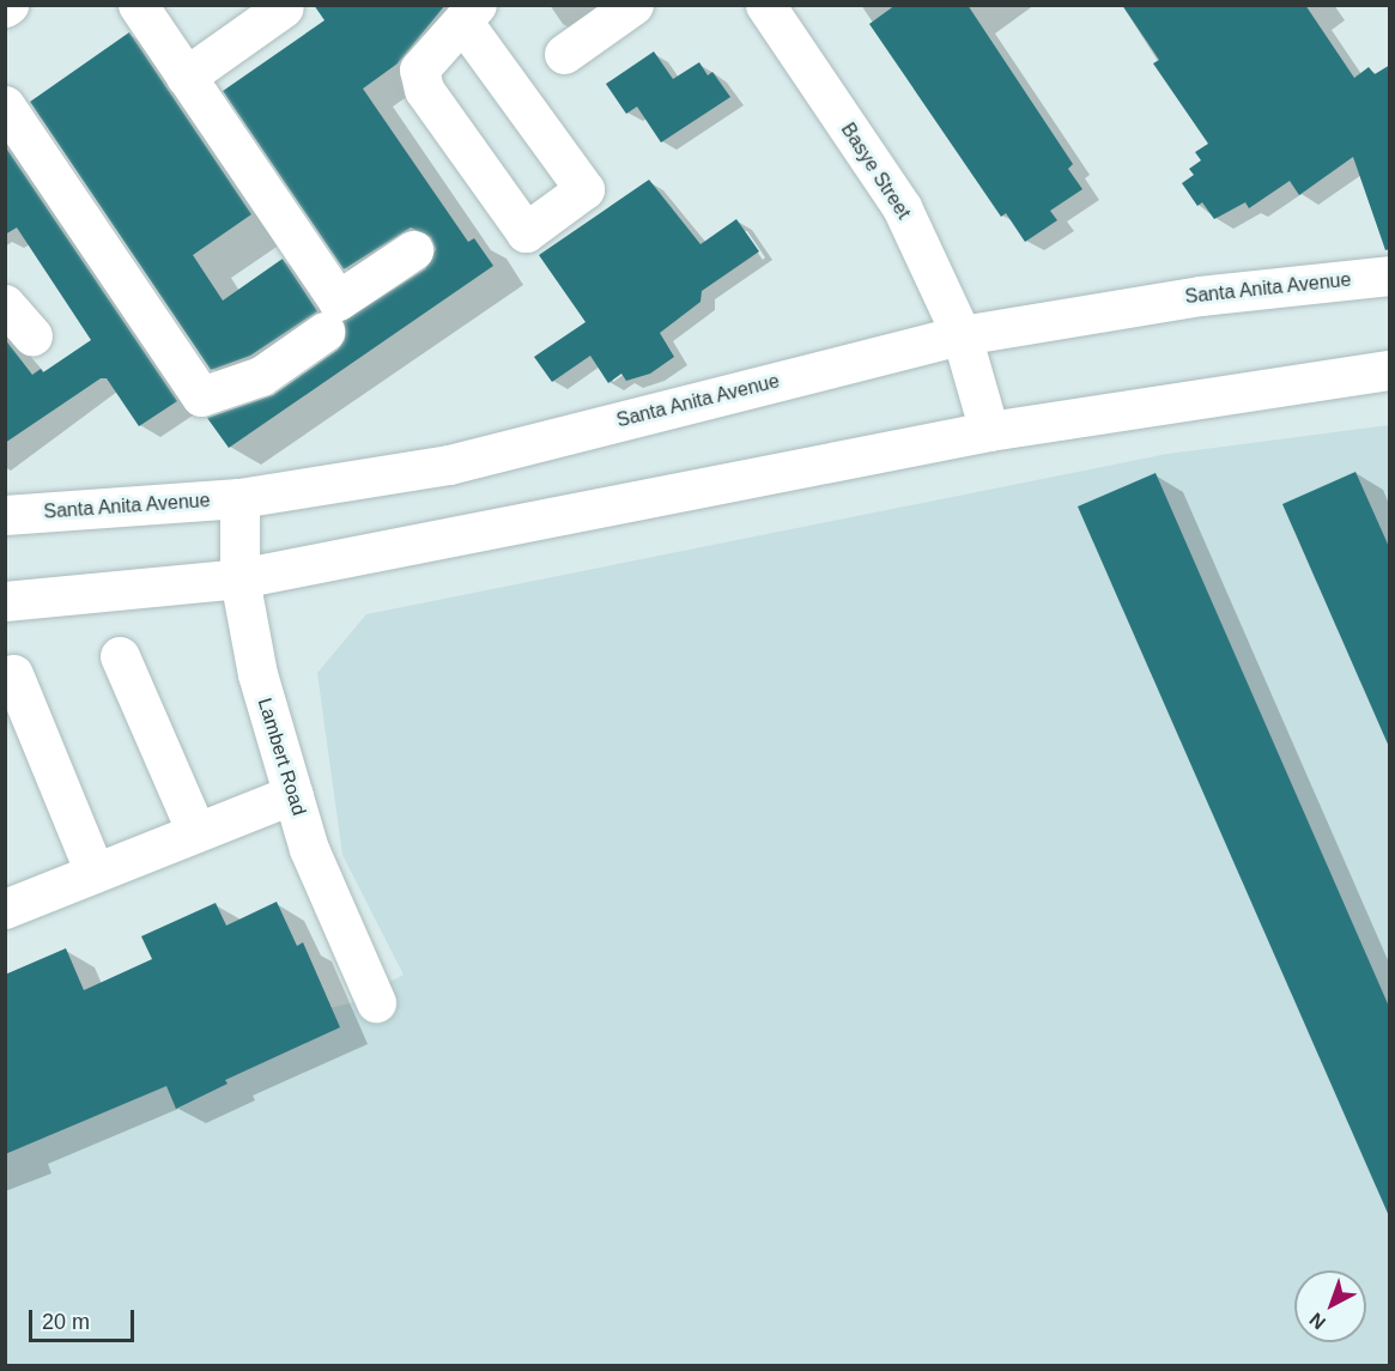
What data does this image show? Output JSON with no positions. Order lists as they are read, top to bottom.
{
  "streets": {
    "main road": ["Basye Street", "Santa Anita Avenue", "Lambert Road"]
  },
  "crossings": [
    ["Basye Street", "Santa Anita Avenue"],
    ["Santa Anita Avenue", "Lambert Road"]
  ],
  "scale_bar": "20 m",
  "north": "bottom left"
}
